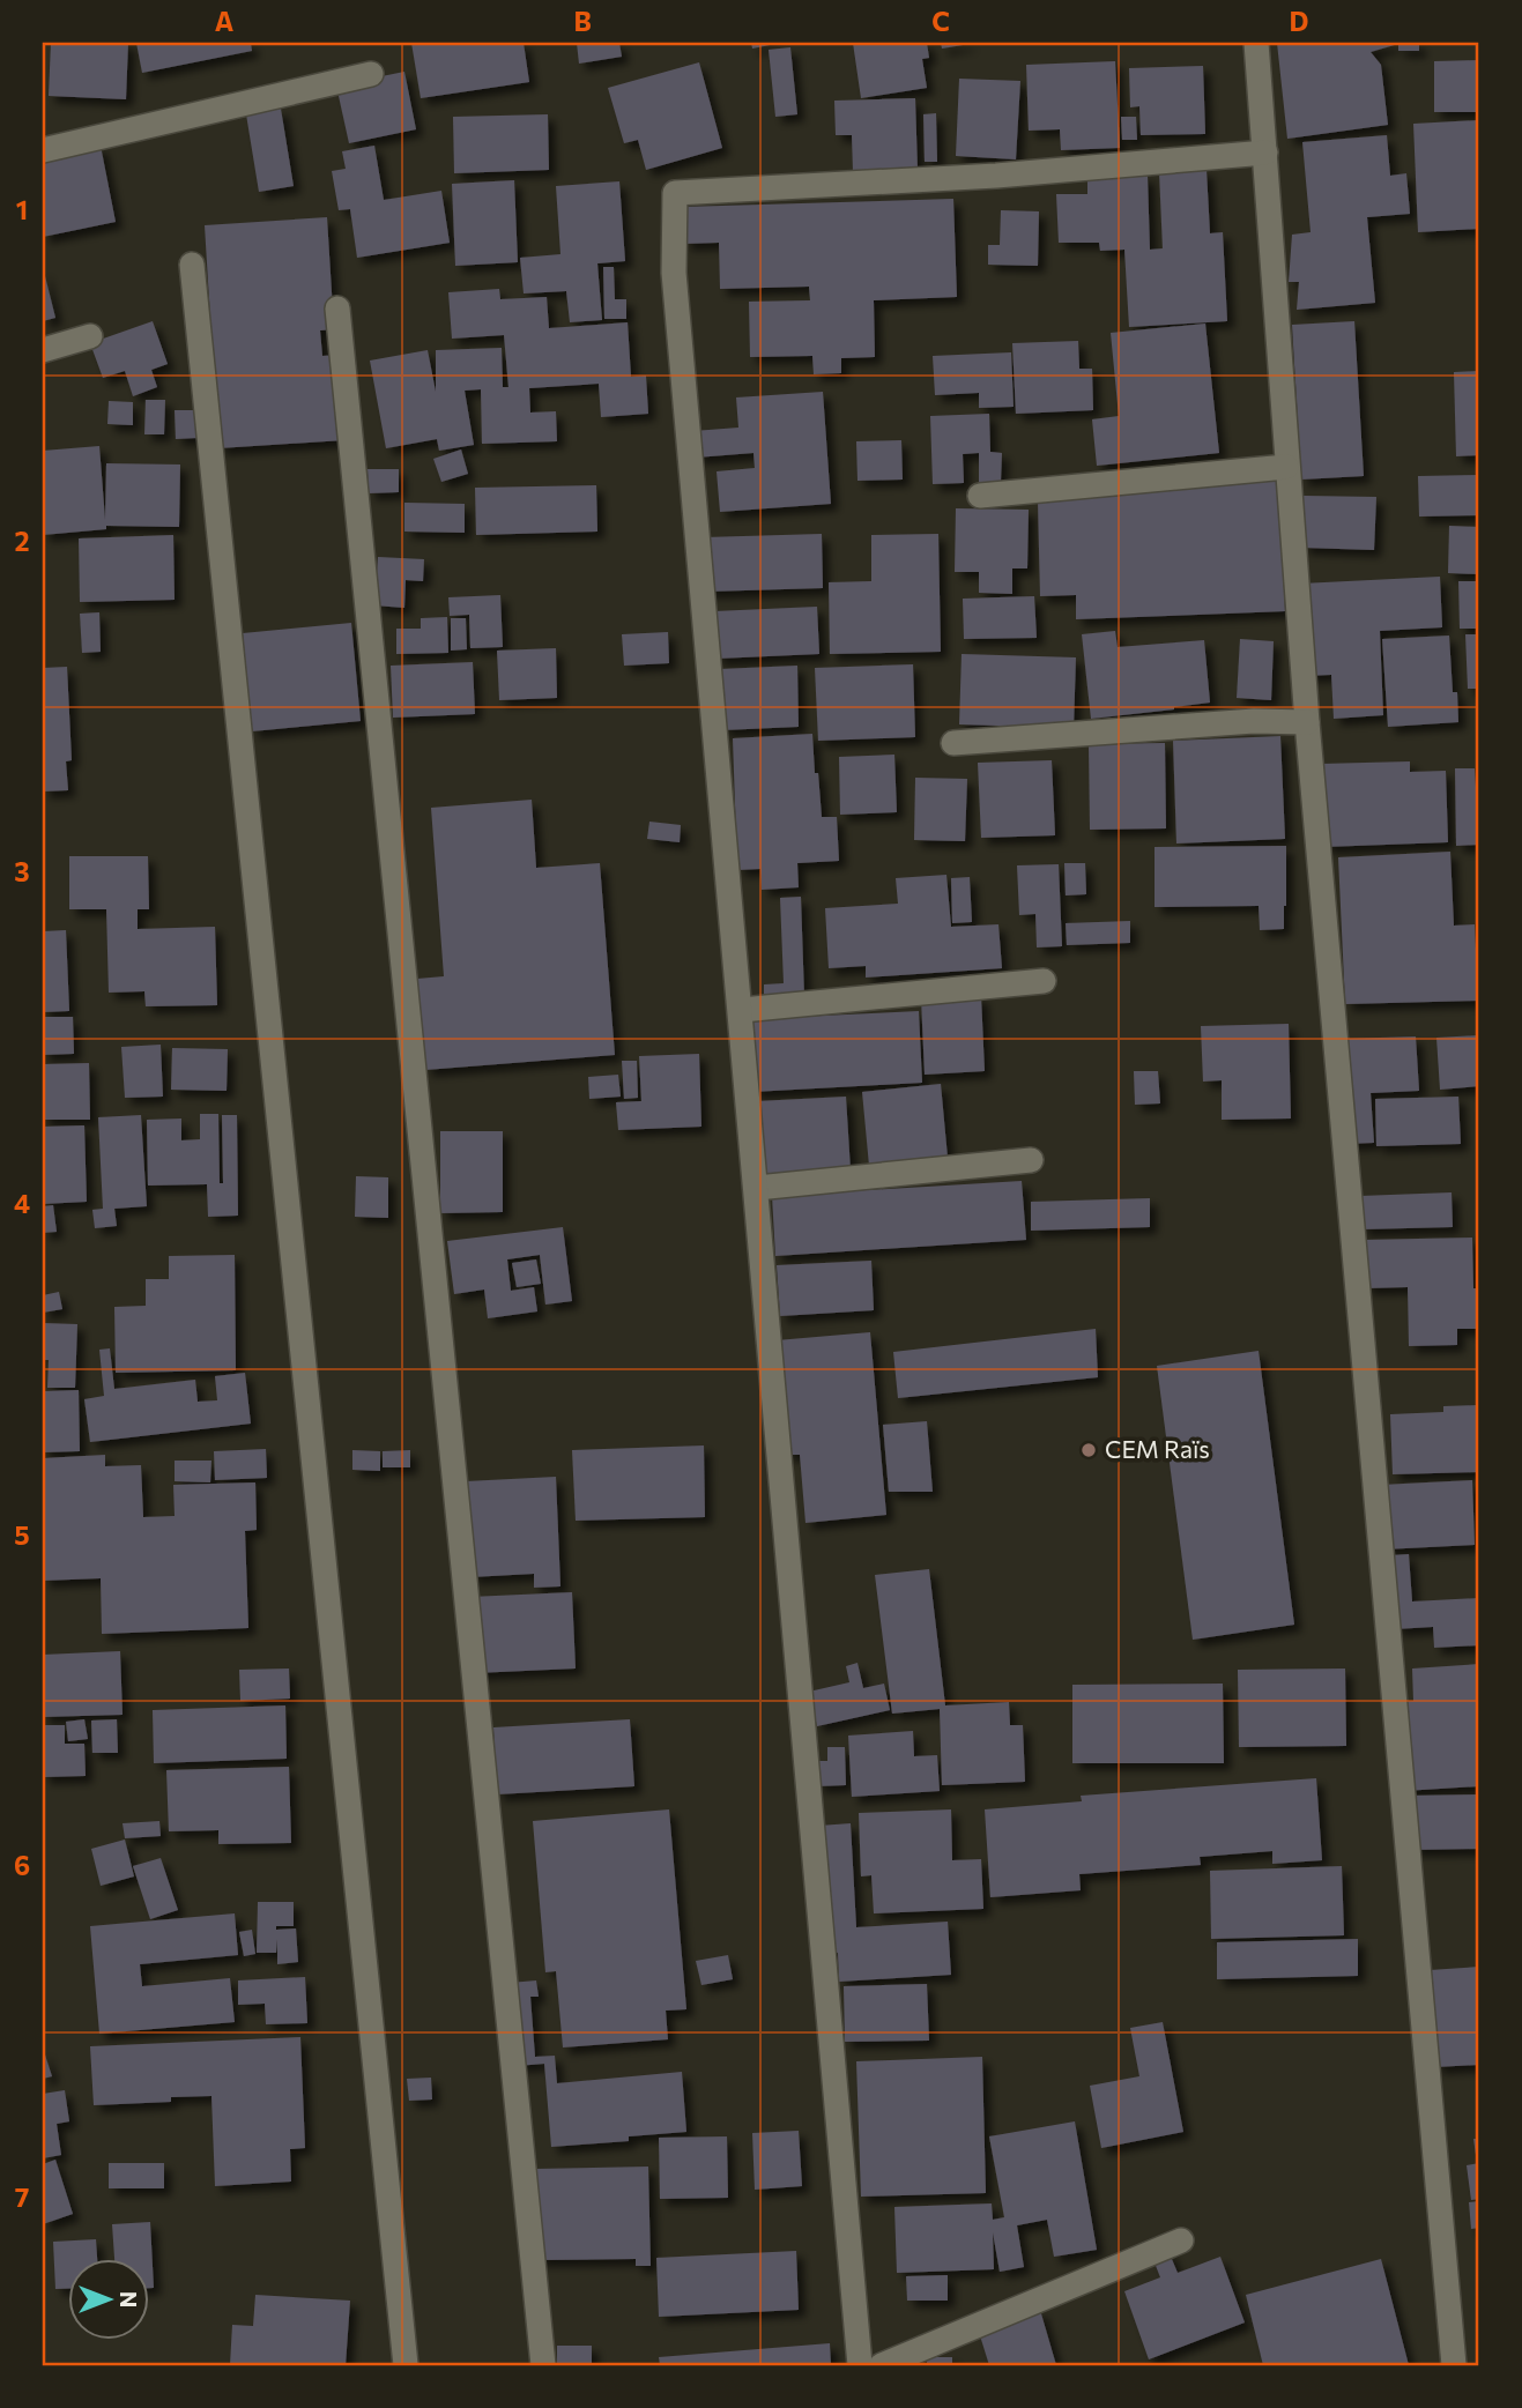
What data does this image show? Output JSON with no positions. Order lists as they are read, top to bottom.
{
  "places": ["CEM Raïs"],
  "north": "right",
  "grid": {
    "columns": [
      "A",
      "B",
      "C",
      "D"
    ],
    "rows": [
      "1",
      "2",
      "3",
      "4",
      "5",
      "6",
      "7"
    ]
  }
}
